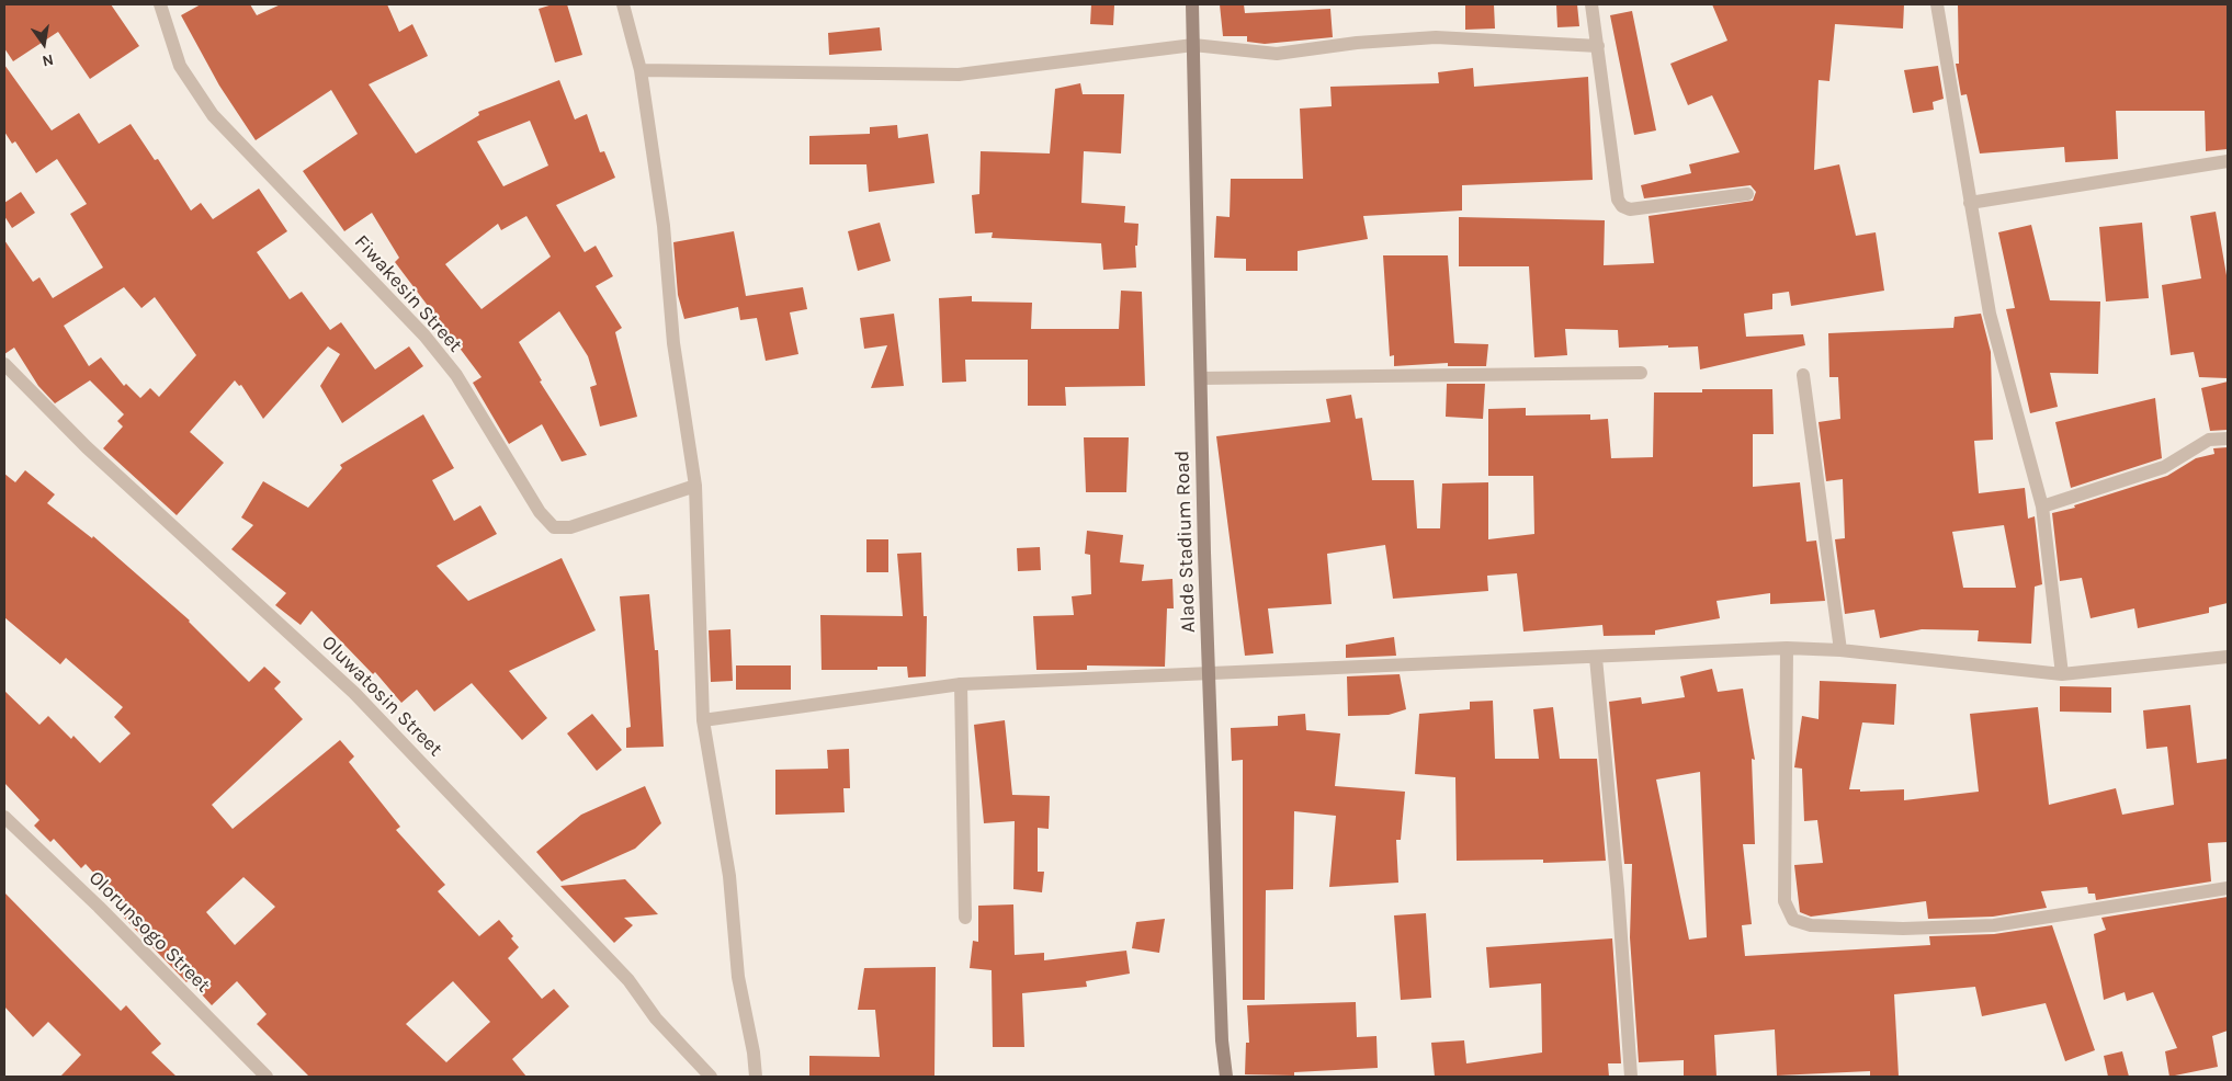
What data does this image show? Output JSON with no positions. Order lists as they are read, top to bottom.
{
  "streets": {
    "street": [
      "Fiwakesin Street",
      "Alade Stadium Road",
      "Oluwatosin Street",
      "Olorunsogo Street"
    ]
  },
  "north": "bottom"
}
